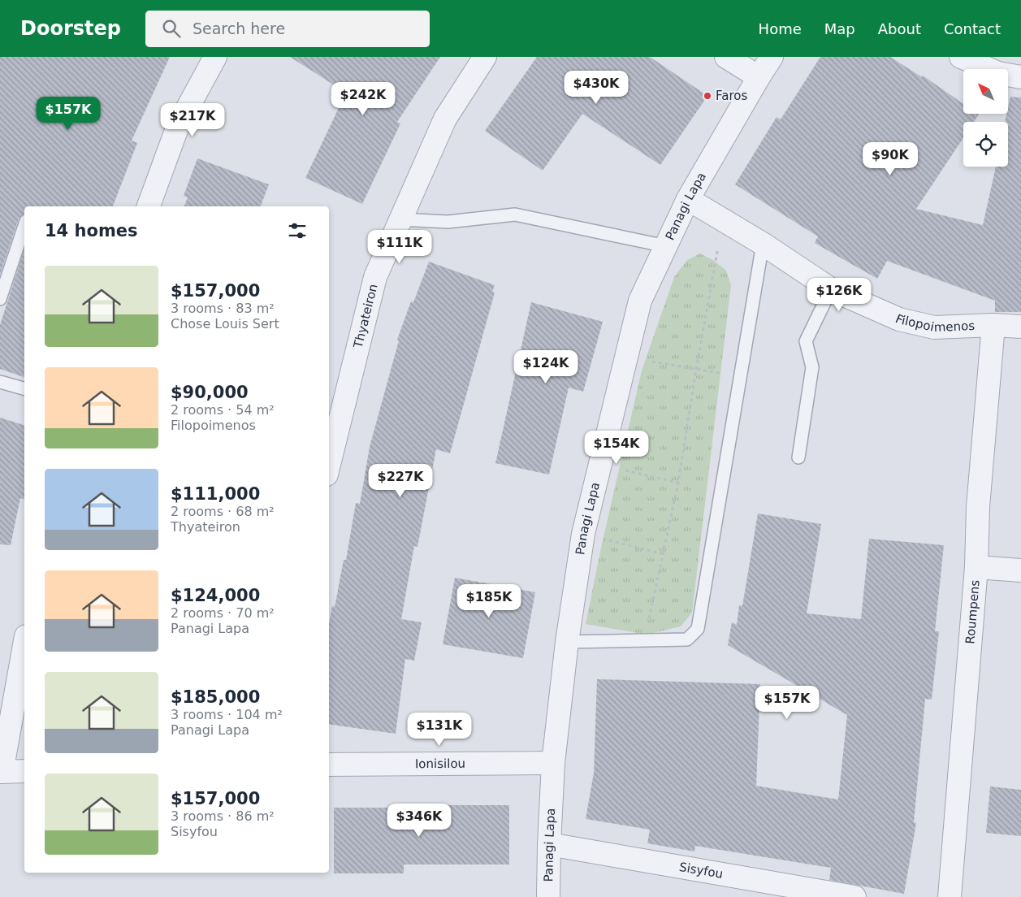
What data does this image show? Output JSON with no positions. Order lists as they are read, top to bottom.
{
  "streets": {
    "street": [
      "Panagi Lapa",
      "Thyateiron",
      "Filopoimenos",
      "Roumpens",
      "Ionisilou",
      "Sisyfou"
    ]
  },
  "crossings": [
    ["Panagi Lapa", "Filopoimenos"],
    ["Panagi Lapa", "Ionisilou"],
    ["Panagi Lapa", "Sisyfou"],
    ["Filopoimenos", "Roumpens"]
  ],
  "places": ["Faros"],
  "north": "top left",
  "page": {
    "header": "Doorstep",
    "search": "Search here",
    "nav": [
      "Home",
      "Map",
      "About",
      "Contact"
    ],
    "price": [
      "$430K",
      "$242K",
      "$157K",
      "$217K",
      "$90K",
      "$111K",
      "$126K",
      "$124K",
      "$154K",
      "$227K",
      "$185K",
      "$157K",
      "$131K",
      "$346K"
    ],
    "heading": "14 homes",
    "list": [
      {
        "name": "$157,000",
        "note": "3 rooms · 83 m² · Chose Louis Sert"
      },
      {
        "name": "$90,000",
        "note": "2 rooms · 54 m² · Filopoimenos"
      },
      {
        "name": "$111,000",
        "note": "2 rooms · 68 m² · Thyateiron"
      },
      {
        "name": "$124,000",
        "note": "2 rooms · 70 m² · Panagi Lapa"
      },
      {
        "name": "$185,000",
        "note": "3 rooms · 104 m² · Panagi Lapa"
      },
      {
        "name": "$157,000",
        "note": "3 rooms · 86 m² · Sisyfou"
      }
    ]
  }
}
